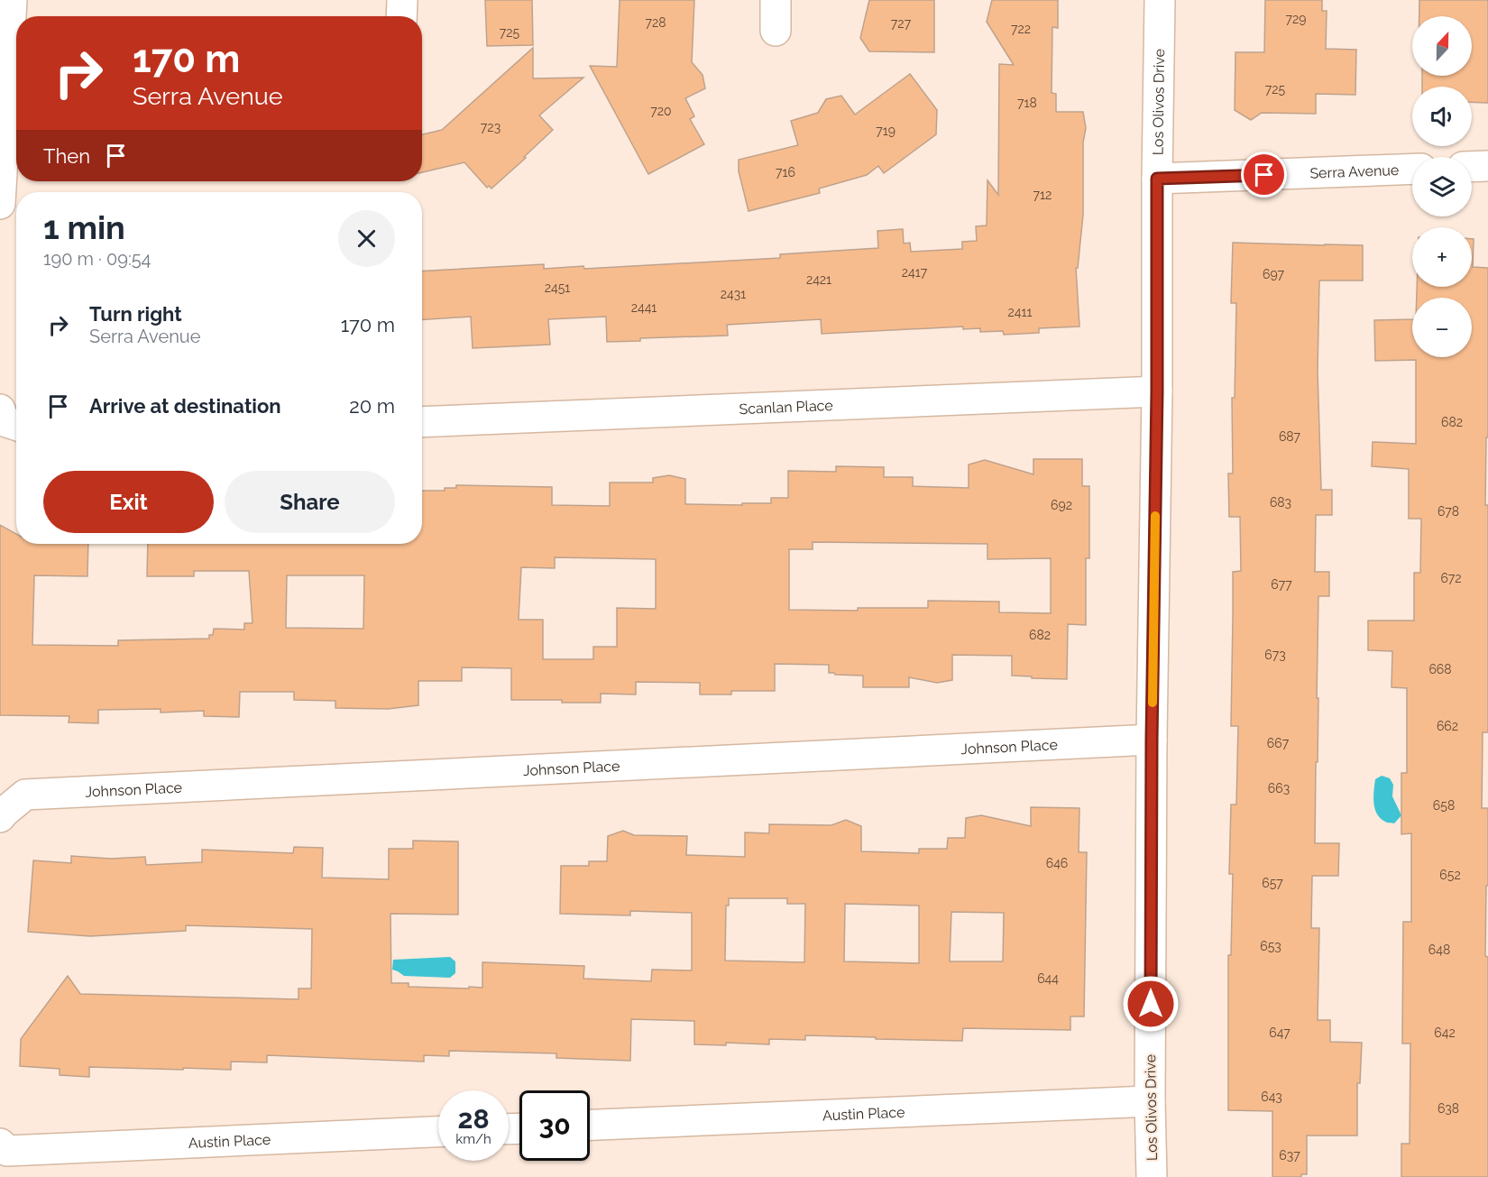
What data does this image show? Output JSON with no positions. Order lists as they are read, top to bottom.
{
  "streets": {
    "street": [
      "Los Olivos Drive",
      "Serra Avenue",
      "Scanlan Place",
      "Johnson Place",
      "Austin Place"
    ]
  },
  "crossings": [
    ["Los Olivos Drive", "Serra Avenue"],
    ["Los Olivos Drive", "Scanlan Place"],
    ["Los Olivos Drive", "Johnson Place"],
    ["Los Olivos Drive", "Austin Place"]
  ],
  "house_numbers": [
    "729",
    "728",
    "727",
    "722",
    "725",
    "725",
    "718",
    "720",
    "723",
    "719",
    "716",
    "712",
    "2417",
    "697",
    "2421",
    "2451",
    "2431",
    "2441",
    "2411",
    "682",
    "687",
    "683",
    "692",
    "678",
    "672",
    "677",
    "682",
    "673",
    "668",
    "662",
    "667",
    "663",
    "658",
    "646",
    "652",
    "657",
    "653",
    "648",
    "644",
    "647",
    "642",
    "643",
    "638",
    "637"
  ],
  "north": "top",
  "page": {
    "map_buttons": ["+", "−"],
    "turn": ["170 m", "Serra Avenue"],
    "then": "Then",
    "heading": ["1 min", "190 m · 09:54"],
    "list": [
      {
        "name": "Turn right",
        "note": "Serra Avenue",
        "value": "170 m"
      },
      {
        "name": "Arrive at destination",
        "value": "20 m"
      }
    ],
    "buttons": ["Exit", "Share"],
    "speed": "28 km/h",
    "limit": "30"
  }
}
